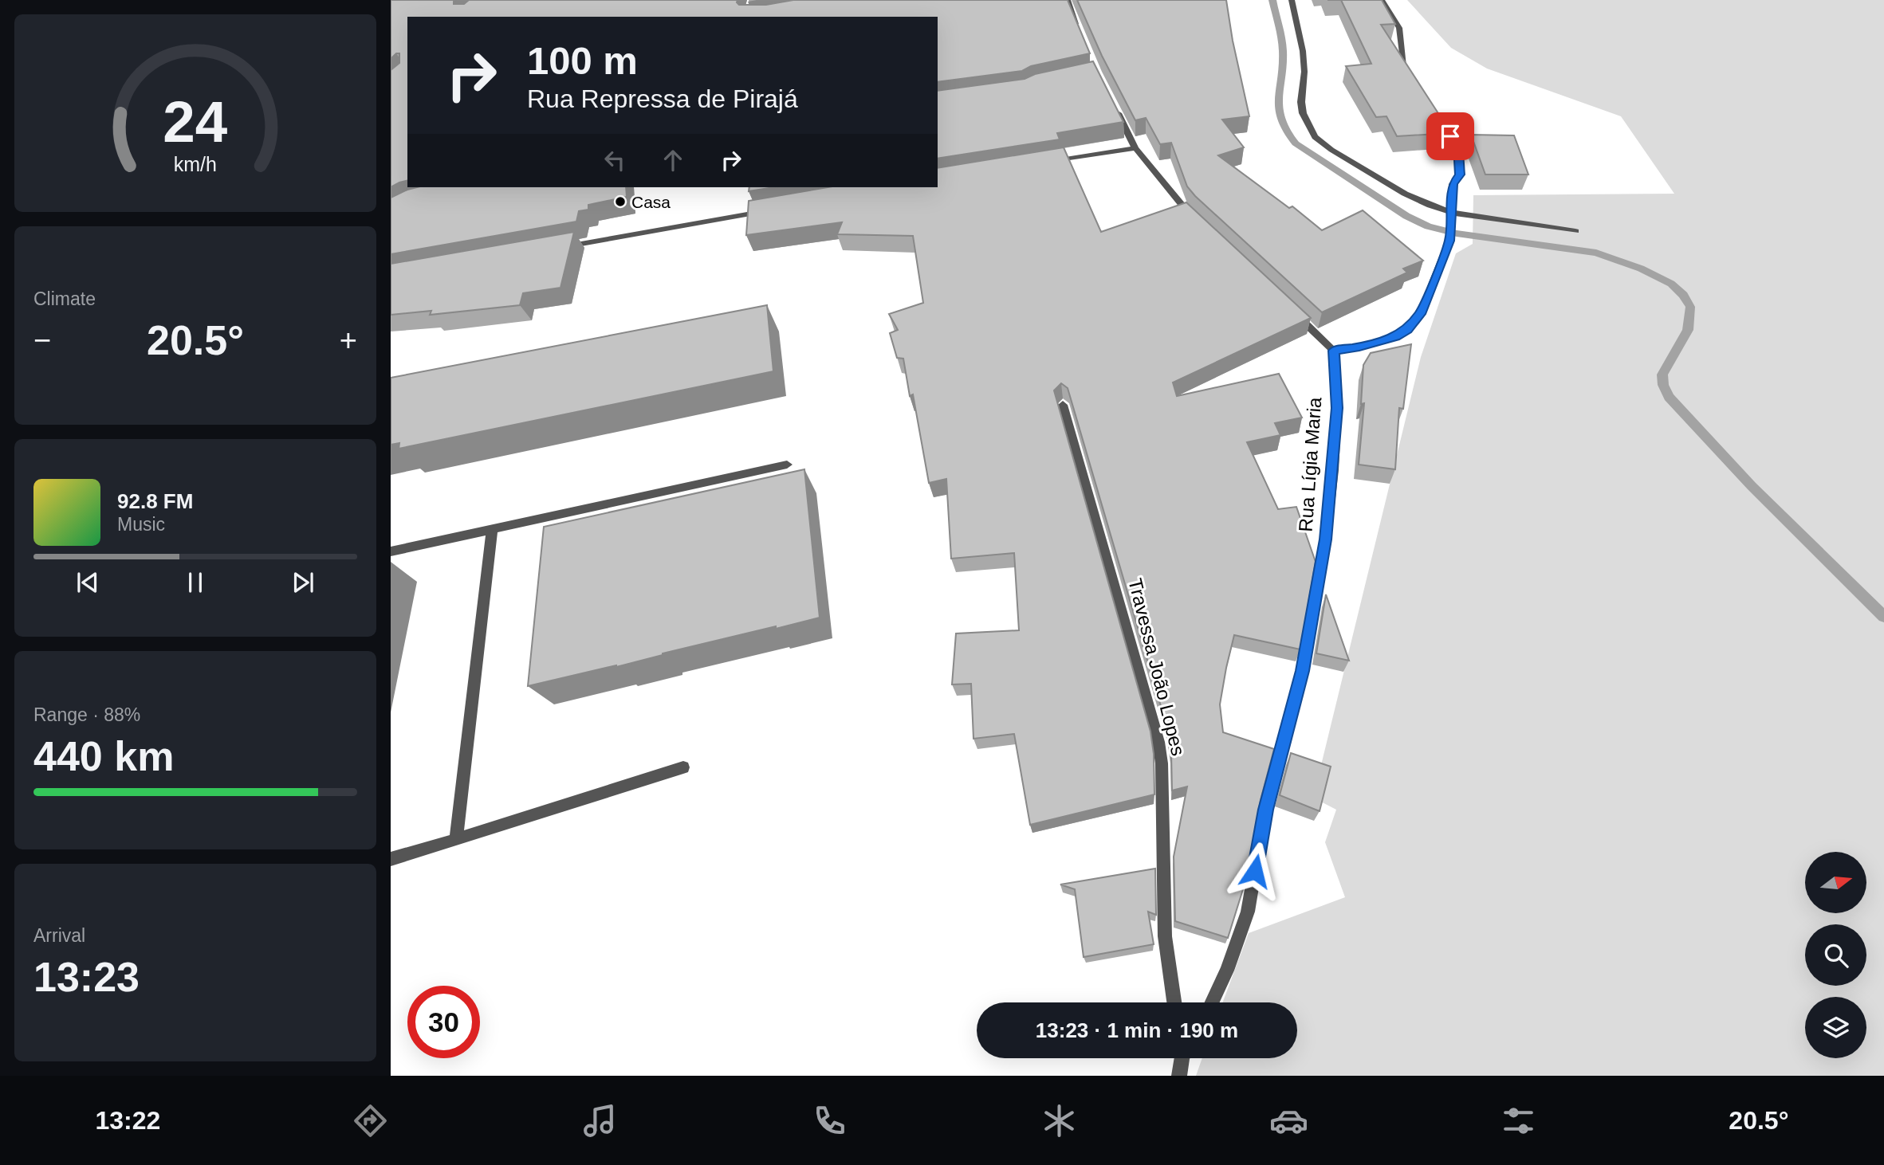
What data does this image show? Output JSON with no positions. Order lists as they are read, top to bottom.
{
  "streets": {
    "street": ["Rua Lígia Maria", "Travessa João Lopes"]
  },
  "places": ["Casa"],
  "north": "right",
  "page": {
    "turn": ["100 m", "Rua Repressa de Pirajá"],
    "tile": [
      "Climate",
      ["Range · 88%", "440 km"],
      ["Arrival", "13:23"]
    ],
    "heat": ["−", "20.5°", "+"],
    "song": ["92.8 FM", "Music"],
    "limit": "30",
    "trip": "13:23 · 1 min · 190 m",
    "tabs": ["13:22", "20.5°"],
    "gauge": ["24", "km/h"]
  }
}
